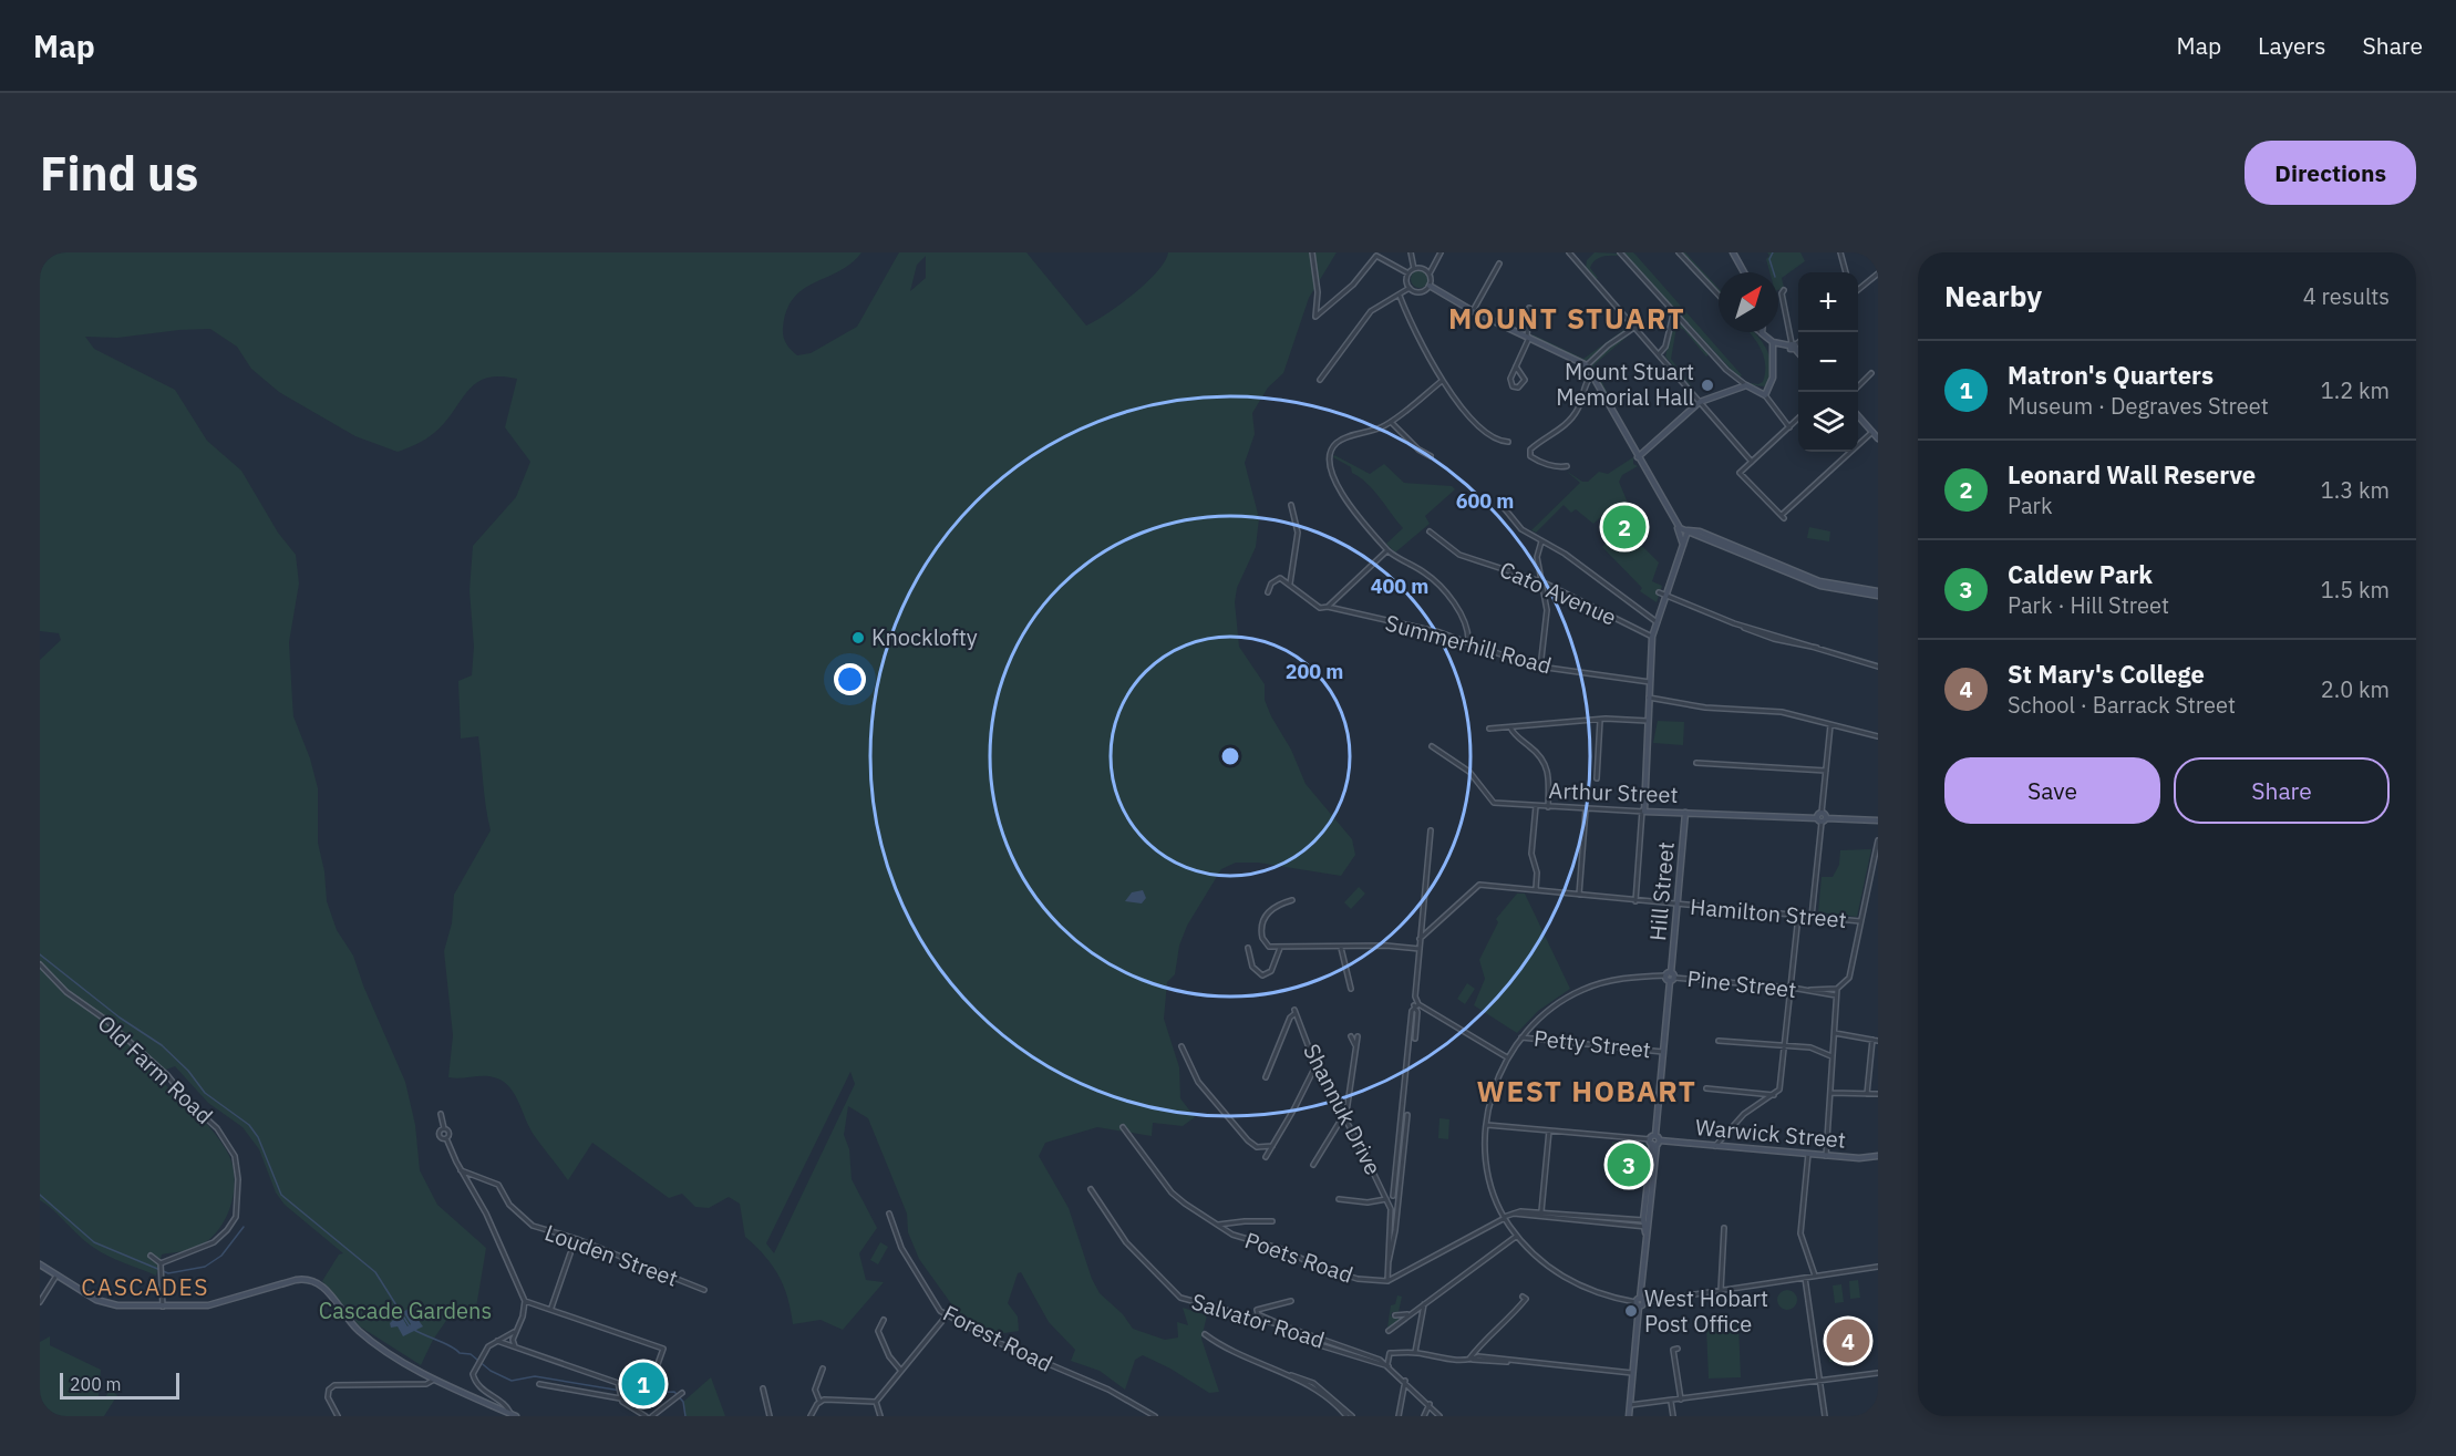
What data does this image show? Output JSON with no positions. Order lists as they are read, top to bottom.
{
  "streets": {
    "street": [
      "Cato Avenue",
      "Summerhill Road",
      "Arthur Street",
      "Hill Street",
      "Hamilton Street",
      "Pine Street",
      "Petty Street",
      "Old Farm Road",
      "Shannuk Drive",
      "Warwick Street",
      "Louden Street",
      "Poets Road",
      "Salvator Road",
      "Forest Road"
    ]
  },
  "crossings": [
    ["Arthur Street", "Hill Street"],
    ["Hill Street", "Hamilton Street"],
    ["Hill Street", "Pine Street"],
    ["Hill Street", "Petty Street"],
    ["Hill Street", "Warwick Street"],
    ["Pine Street", "Petty Street"],
    ["Pine Street", "Warwick Street"]
  ],
  "districts": ["MOUNT STUART", "WEST HOBART", "CASCADES"],
  "parks": ["Cascade Gardens"],
  "places": ["Mount Stuart Memorial Hall", "Knocklofty", "West Hobart Post Office"],
  "scale_bar": "200 m",
  "north": "top right",
  "page": {
    "header": "Map",
    "nav": ["Map", "Layers", "Share"],
    "buttons": [
      "Directions",
      ["Save", "Share"]
    ],
    "title": "Find us",
    "heading": ["Nearby", "4 results"],
    "map_buttons": ["+", "−"],
    "list": [
      {
        "mark": "1",
        "name": "Matron's Quarters",
        "note": "Museum · Degraves Street",
        "value": "1.2 km"
      },
      {
        "mark": "2",
        "name": "Leonard Wall Reserve",
        "note": "Park",
        "value": "1.3 km"
      },
      {
        "mark": "3",
        "name": "Caldew Park",
        "note": "Park · Hill Street",
        "value": "1.5 km"
      },
      {
        "mark": "4",
        "name": "St Mary's College",
        "note": "School · Barrack Street",
        "value": "2.0 km"
      }
    ],
    "pins": [
      "2",
      "3",
      "4",
      "1"
    ],
    "scale": "200 m"
  },
  "rings": ["600 m", "400 m", "200 m"]
}
